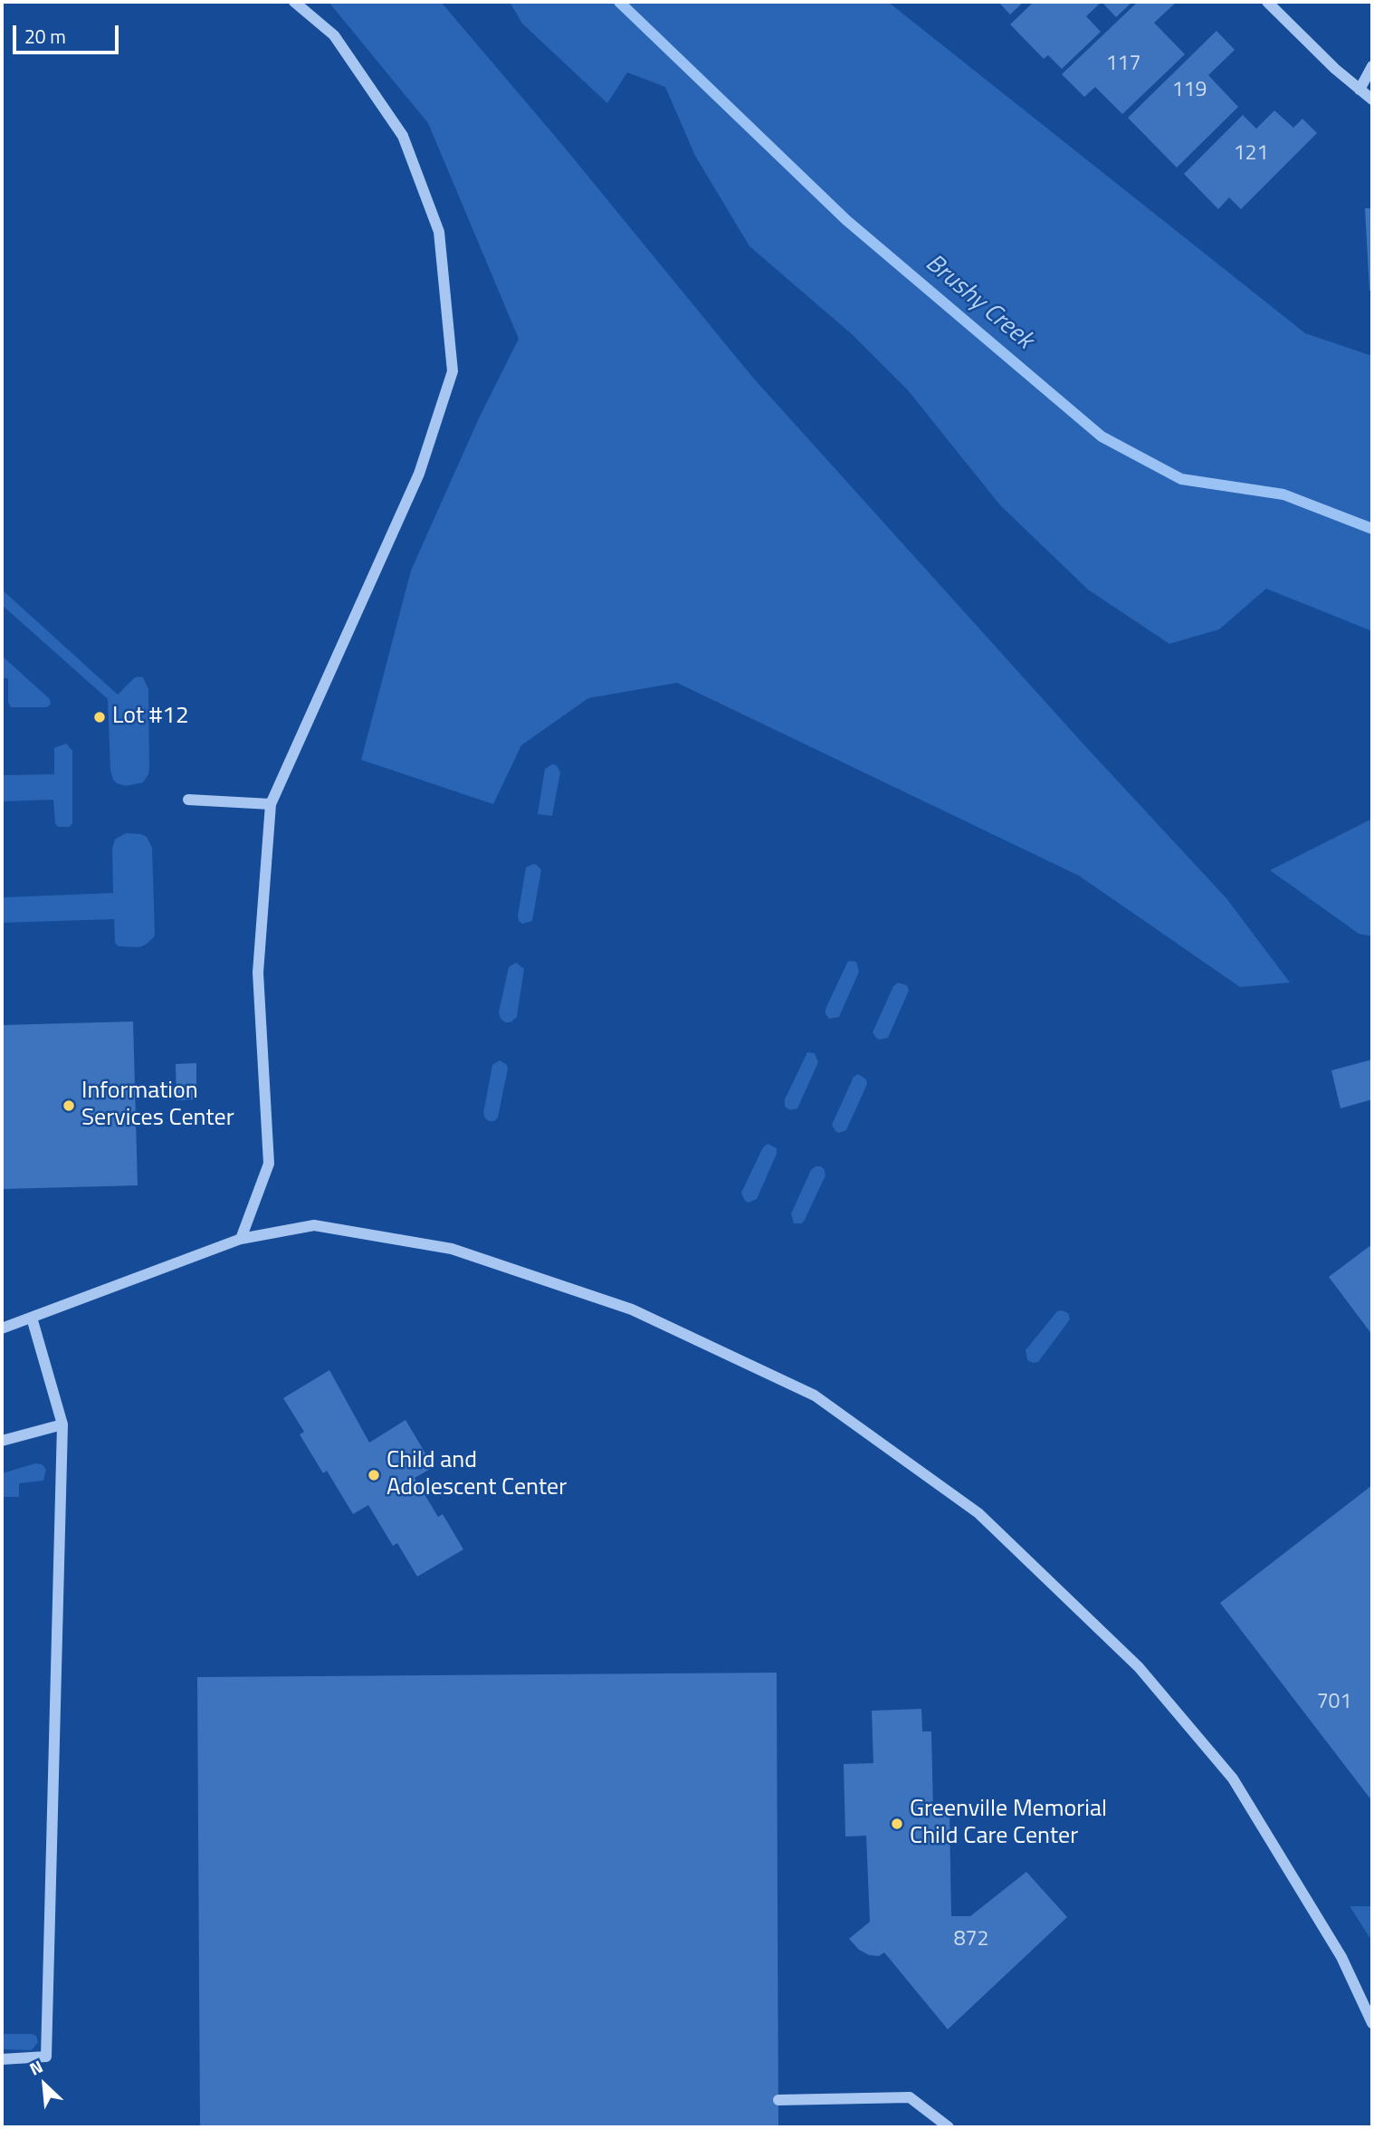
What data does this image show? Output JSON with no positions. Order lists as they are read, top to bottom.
{
  "water": ["Brushy Creek"],
  "places": [
    "Lot #12",
    "Information Services Center",
    "Child and Adolescent Center",
    "Greenville Memorial Child Care Center"
  ],
  "house_numbers": [
    "117",
    "119",
    "121",
    "701",
    "872"
  ],
  "scale_bar": "20 m",
  "north": "top left"
}
